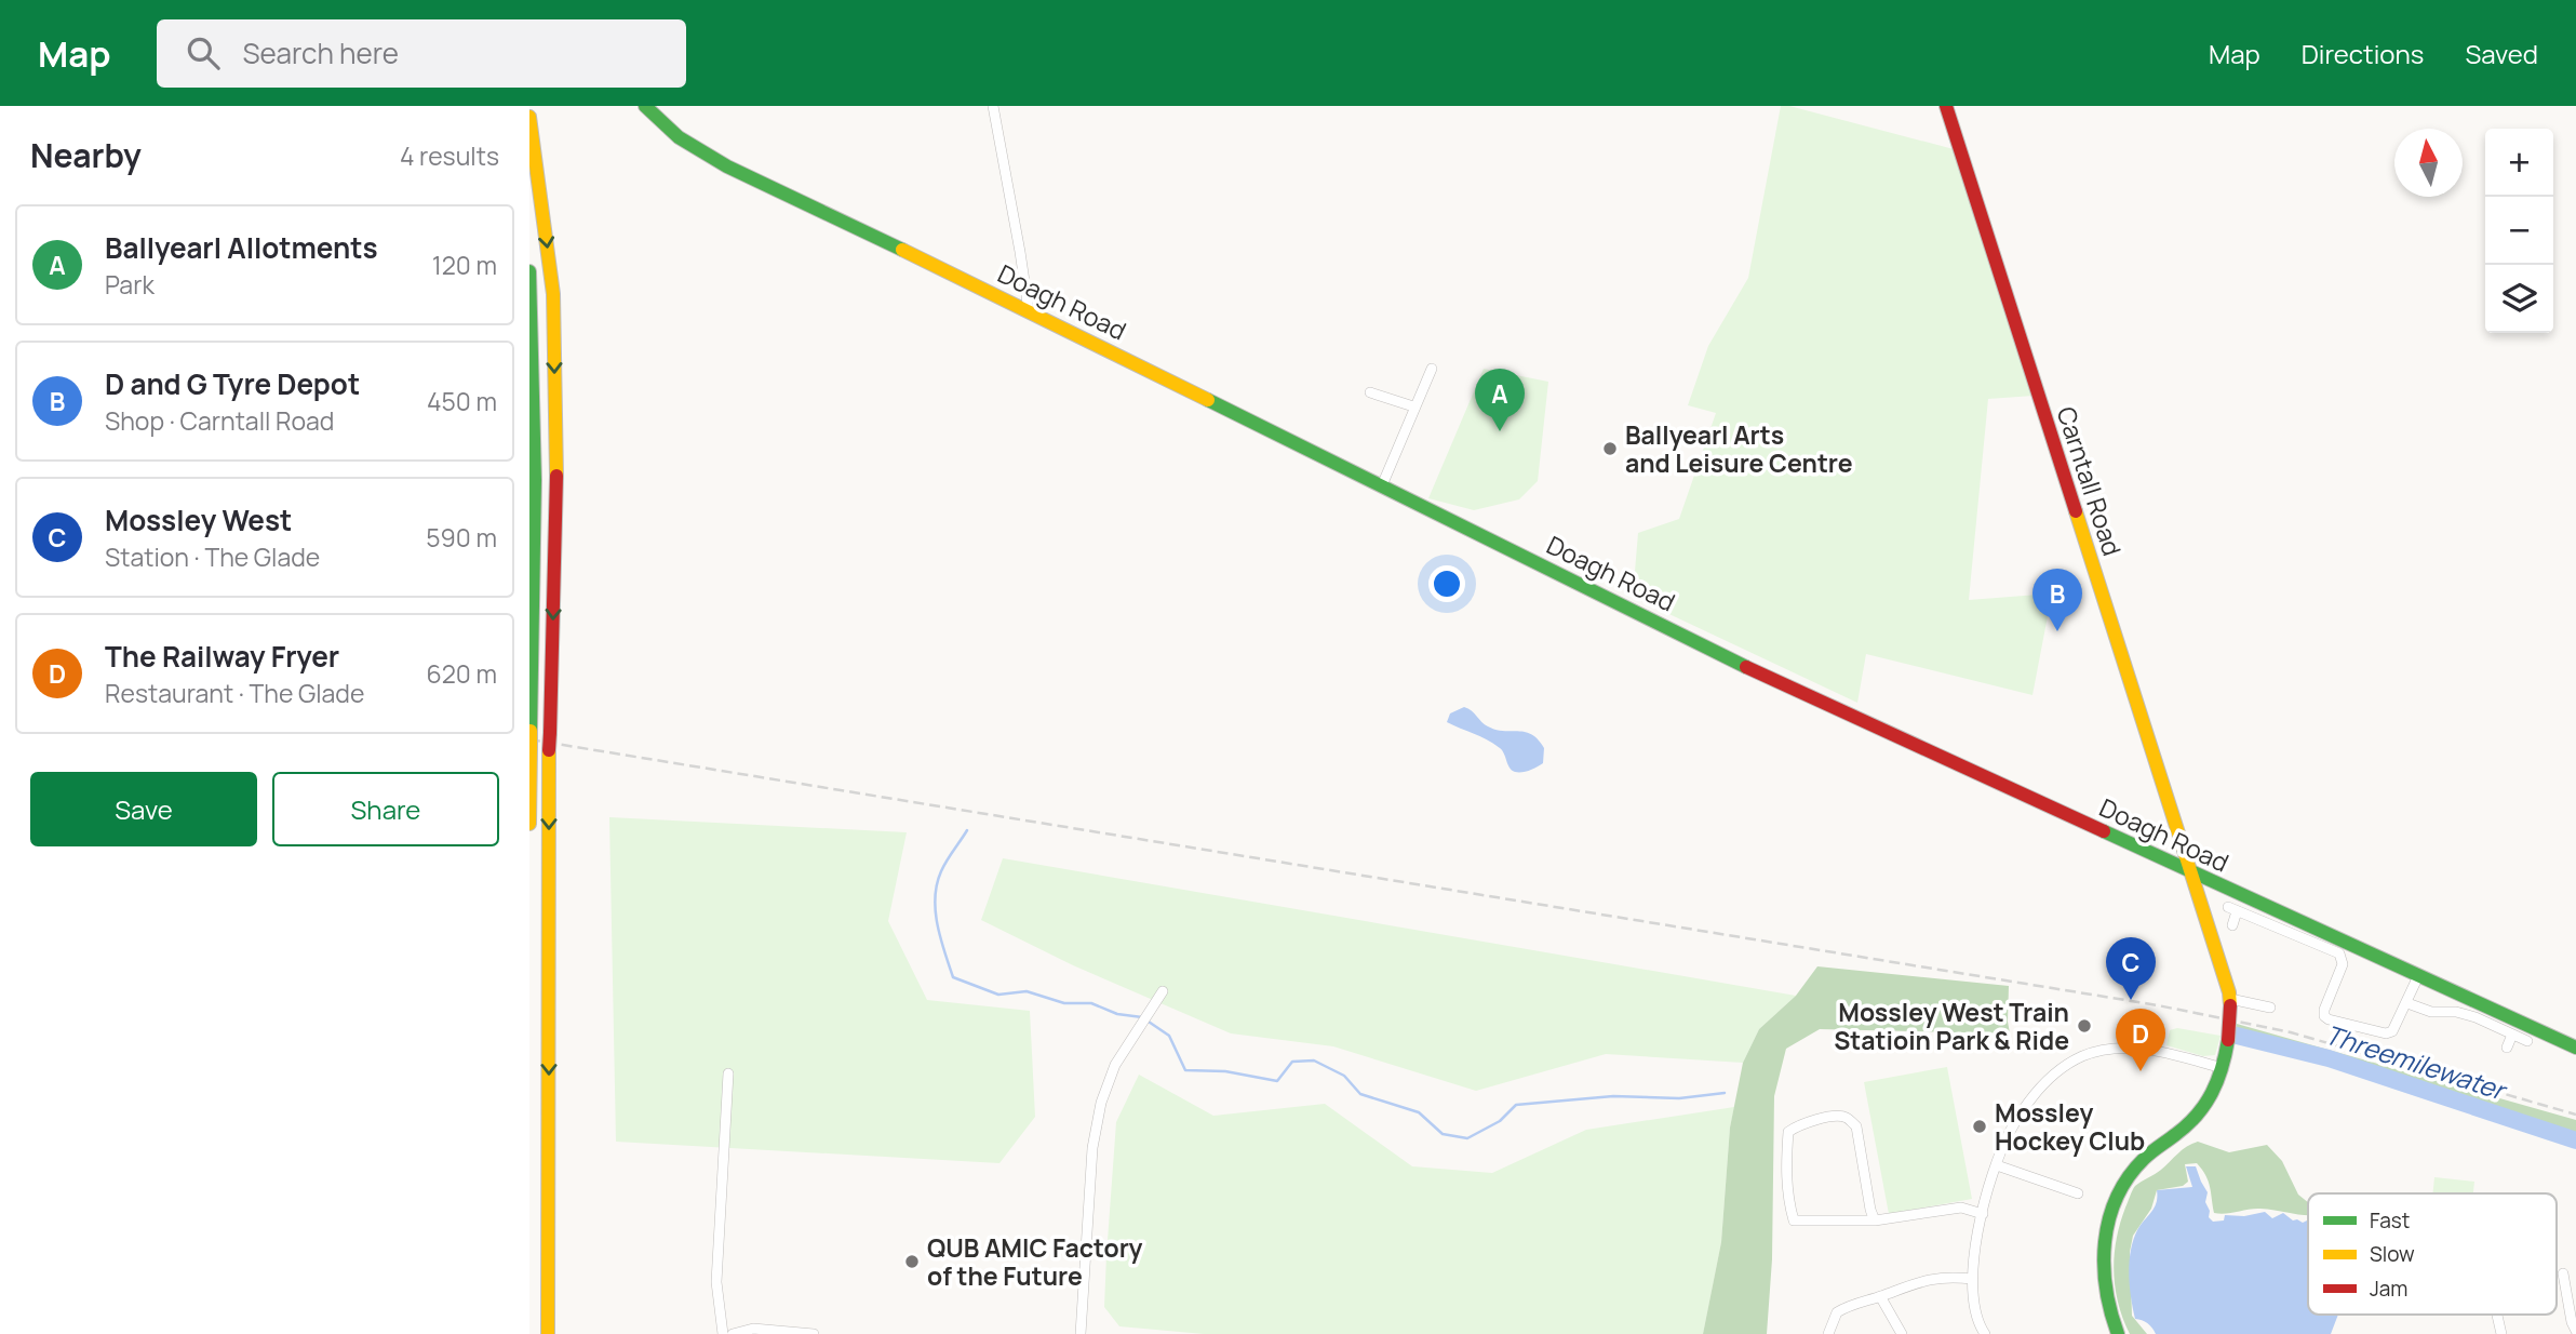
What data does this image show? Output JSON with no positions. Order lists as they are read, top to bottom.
{
  "streets": {
    "main road": ["Doagh Road", "Carntall Road"]
  },
  "crossings": [
    ["Doagh Road", "Carntall Road"]
  ],
  "water": ["Threemilewater"],
  "places": [
    "Ballyearl Arts and Leisure Centre",
    "Mossley West Train Statioin Park & Ride",
    "Mossley Hockey Club",
    "QUB AMIC Factory of the Future"
  ],
  "legend": ["Fast", "Slow", "Jam"],
  "north": "top",
  "page": {
    "header": "Map",
    "search": "Search here",
    "nav": ["Map", "Directions", "Saved"],
    "heading": ["Nearby", "4 results"],
    "map_buttons": ["+", "−"],
    "list": [
      {
        "mark": "A",
        "name": "Ballyearl Allotments",
        "note": "Park",
        "value": "120 m"
      },
      {
        "mark": "B",
        "name": "D and G Tyre Depot",
        "note": "Shop · Carntall Road",
        "value": "450 m"
      },
      {
        "mark": "C",
        "name": "Mossley West",
        "note": "Station · The Glade",
        "value": "590 m"
      },
      {
        "mark": "D",
        "name": "The Railway Fryer",
        "note": "Restaurant · The Glade",
        "value": "620 m"
      }
    ],
    "pins": [
      "A",
      "B",
      "C",
      "D"
    ],
    "buttons": ["Save", "Share"]
  }
}
